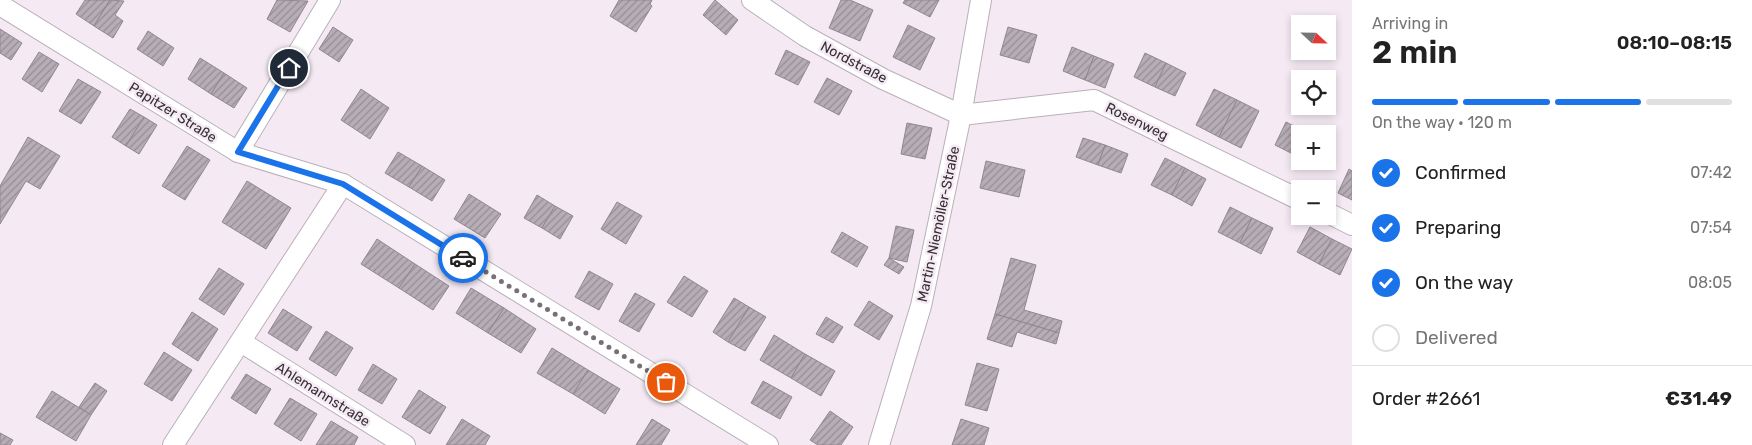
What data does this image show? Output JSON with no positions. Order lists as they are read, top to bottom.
{
  "streets": {
    "street": [
      "Nordstraße",
      "Papitzer Straße",
      "Rosenweg",
      "Martin-Niemöller-Straße",
      "Ahlemannstraße"
    ]
  },
  "crossings": [
    ["Nordstraße", "Rosenweg"],
    ["Nordstraße", "Martin-Niemöller-Straße"],
    ["Rosenweg", "Martin-Niemöller-Straße"]
  ],
  "north": "right",
  "page": {
    "heading": ["2 min", "Arriving in", "08:10–08:15"],
    "panel": ["Order #2661", "€31.49"],
    "map_buttons": ["+", "−"],
    "bar": "On the way · 120 m",
    "list": [
      ["Confirmed", "07:42"],
      ["Preparing", "07:54"],
      ["On the way", "08:05"],
      "Delivered"
    ]
  }
}
